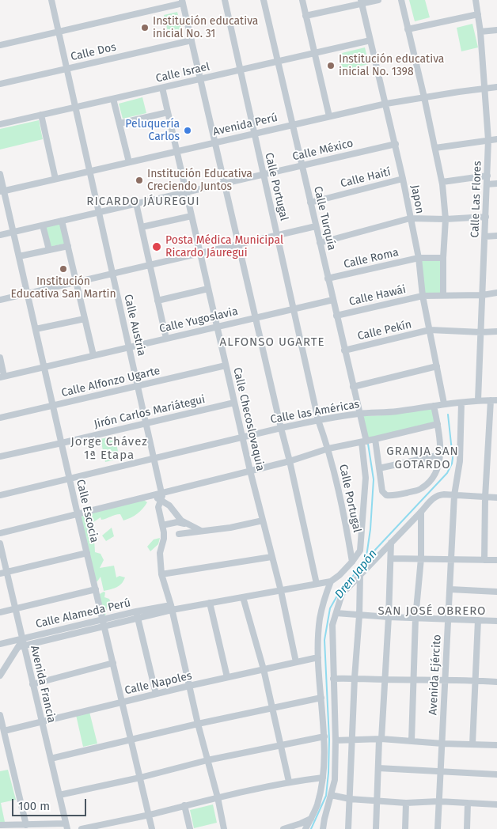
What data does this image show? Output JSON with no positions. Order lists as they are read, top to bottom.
{
  "streets": {
    "street": [
      "Calle Dos",
      "Calle Israel",
      "Avenida Perú",
      "Calle México",
      "Calle Haití",
      "Calle Portugal",
      "Japon",
      "Calle Las Flores",
      "Calle Turquía",
      "Calle Roma",
      "Calle Hawái",
      "Calle Yugoslavia",
      "Calle Austria",
      "Calle Pekín",
      "Calle Alfonzo Ugarte",
      "Jirón Carlos Mariátegui",
      "Calle las Américas",
      "Calle Checoslovaquia",
      "Calle Escocia",
      "Calle Alameda Perú",
      "Avenida Ejército",
      "Calle Napoles",
      "Avenida Francia"
    ]
  },
  "crossings": [
    ["Calle Dos", "Calle Austria"],
    ["Calle Israel", "Calle Portugal"],
    ["Calle Israel", "Japon"],
    ["Calle Israel", "Calle Turquía"],
    ["Calle Israel", "Calle Austria"],
    ["Calle Israel", "Calle Checoslovaquia"],
    ["Avenida Perú", "Calle Portugal"],
    ["Avenida Perú", "Japon"],
    ["Avenida Perú", "Calle Las Flores"],
    ["Avenida Perú", "Calle Turquía"],
    ["Avenida Perú", "Calle Austria"],
    ["Avenida Perú", "Calle Checoslovaquia"],
    ["Avenida Perú", "Calle Escocia"],
    ["Calle México", "Calle Portugal"],
    ["Calle México", "Japon"],
    ["Calle México", "Calle Turquía"],
    ["Calle México", "Calle Austria"],
    ["Calle México", "Calle Checoslovaquia"],
    ["Calle México", "Calle Escocia"],
    ["Calle Haití", "Japon"],
    ["Calle Haití", "Calle Turquía"],
    ["Calle Portugal", "Calle Turquía"],
    ["Calle Portugal", "Calle Yugoslavia"],
    ["Calle Portugal", "Calle las Américas"],
    ["Japon", "Calle Roma"],
    ["Japon", "Calle Hawái"],
    ["Japon", "Calle Pekín"],
    ["Japon", "Calle las Américas"],
    ["Calle Las Flores", "Calle Hawái"],
    ["Calle Las Flores", "Calle Pekín"],
    ["Calle Las Flores", "Calle las Américas"],
    ["Calle Turquía", "Calle Roma"],
    ["Calle Turquía", "Calle Hawái"],
    ["Calle Turquía", "Calle Yugoslavia"],
    ["Calle Turquía", "Calle Pekín"],
    ["Calle Turquía", "Calle las Américas"],
    ["Calle Yugoslavia", "Calle Austria"],
    ["Calle Yugoslavia", "Calle Checoslovaquia"],
    ["Calle Yugoslavia", "Calle Escocia"],
    ["Calle Austria", "Calle Alfonzo Ugarte"],
    ["Calle Austria", "Jirón Carlos Mariátegui"],
    ["Calle Austria", "Calle las Américas"],
    ["Calle Austria", "Calle Alameda Perú"],
    ["Calle Austria", "Calle Napoles"],
    ["Calle Alfonzo Ugarte", "Calle Checoslovaquia"],
    ["Calle Alfonzo Ugarte", "Calle Escocia"],
    ["Jirón Carlos Mariátegui", "Calle Checoslovaquia"],
    ["Jirón Carlos Mariátegui", "Calle Escocia"],
    ["Calle las Américas", "Calle Checoslovaquia"],
    ["Calle las Américas", "Calle Escocia"],
    ["Calle las Américas", "Avenida Ejército"],
    ["Calle Checoslovaquia", "Calle Alameda Perú"],
    ["Calle Checoslovaquia", "Calle Napoles"],
    ["Calle Escocia", "Calle Alameda Perú"],
    ["Calle Escocia", "Calle Napoles"],
    ["Calle Alameda Perú", "Avenida Francia"],
    ["Calle Napoles", "Avenida Francia"]
  ],
  "districts": [
    "RICARDO JÁUREGUI",
    "ALFONSO UGARTE",
    "Jorge Chávez 1ª Etapa",
    "GRANJA SAN GOTARDO",
    "SAN JOSÉ OBRERO"
  ],
  "water": ["Dren Japón"],
  "places": [
    "Institución educativa inicial No. 31",
    "Institución educativa inicial No. 1398",
    "Peluquería Carlos",
    "Institución Educativa Creciendo Juntos",
    "Posta Médica Municipal Ricardo Jáuregui",
    "Institución Educativa San Martin"
  ],
  "scale_bar": "100 m"
}
